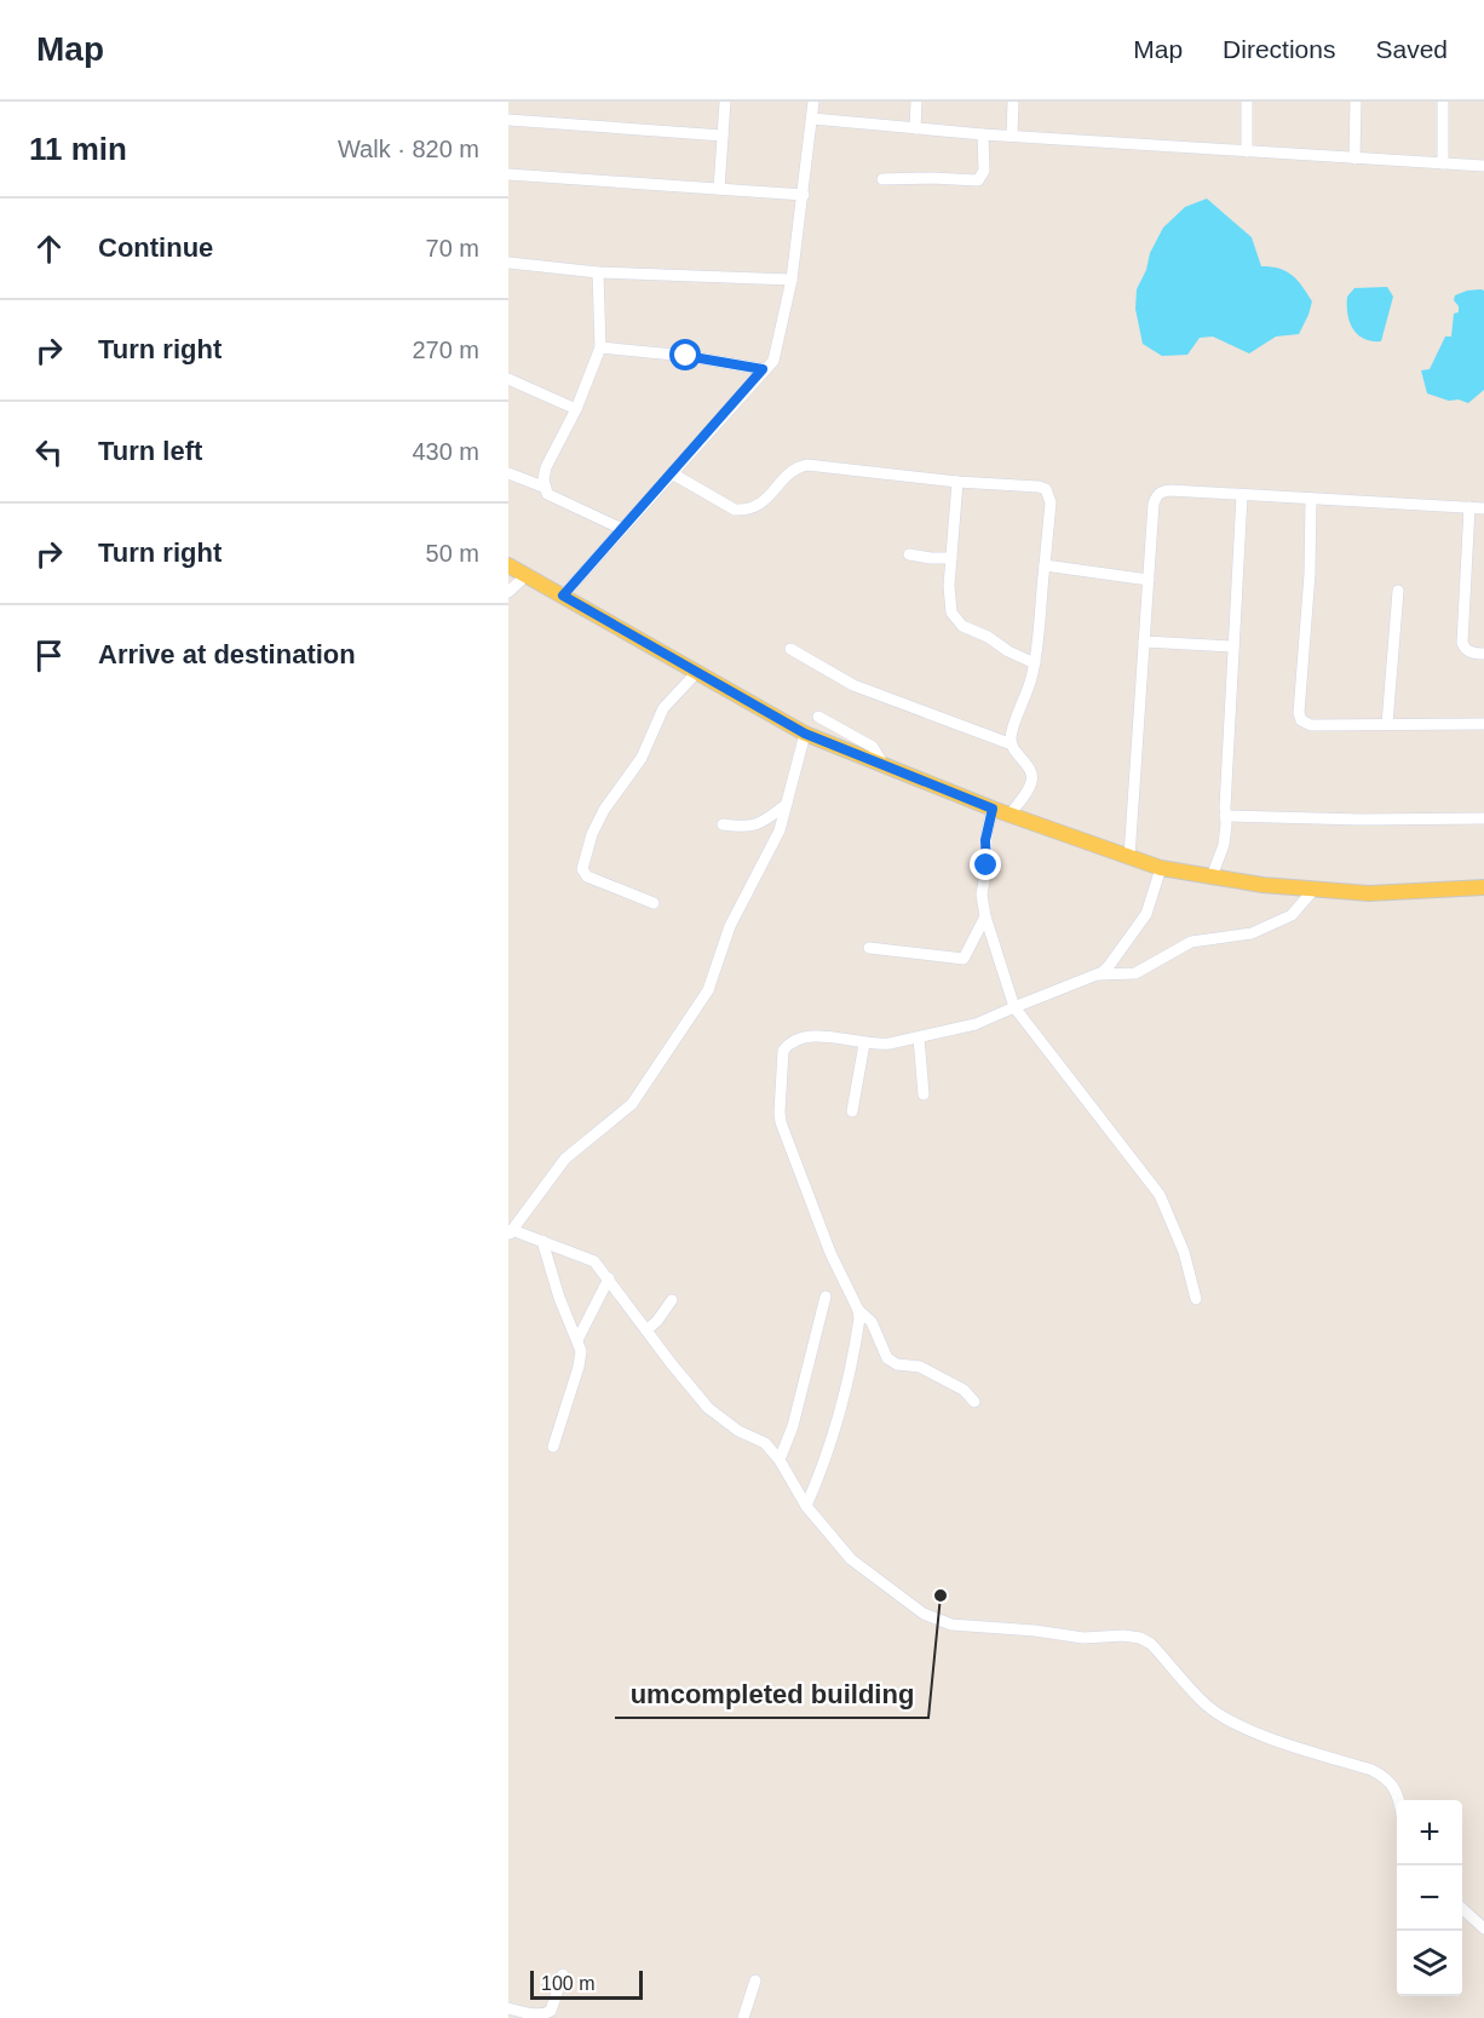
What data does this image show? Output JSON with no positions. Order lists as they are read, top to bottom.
{
  "places": ["umcompleted building"],
  "scale_bar": "100 m",
  "page": {
    "header": "Map",
    "nav": ["Map", "Directions", "Saved"],
    "heading": ["11 min", "Walk · 820 m"],
    "list": [
      ["Continue", "70 m"],
      ["Turn right", "270 m"],
      ["Turn left", "430 m"],
      ["Turn right", "50 m"],
      "Arrive at destination"
    ],
    "map_buttons": ["+", "−"],
    "scale": "100 m"
  }
}
